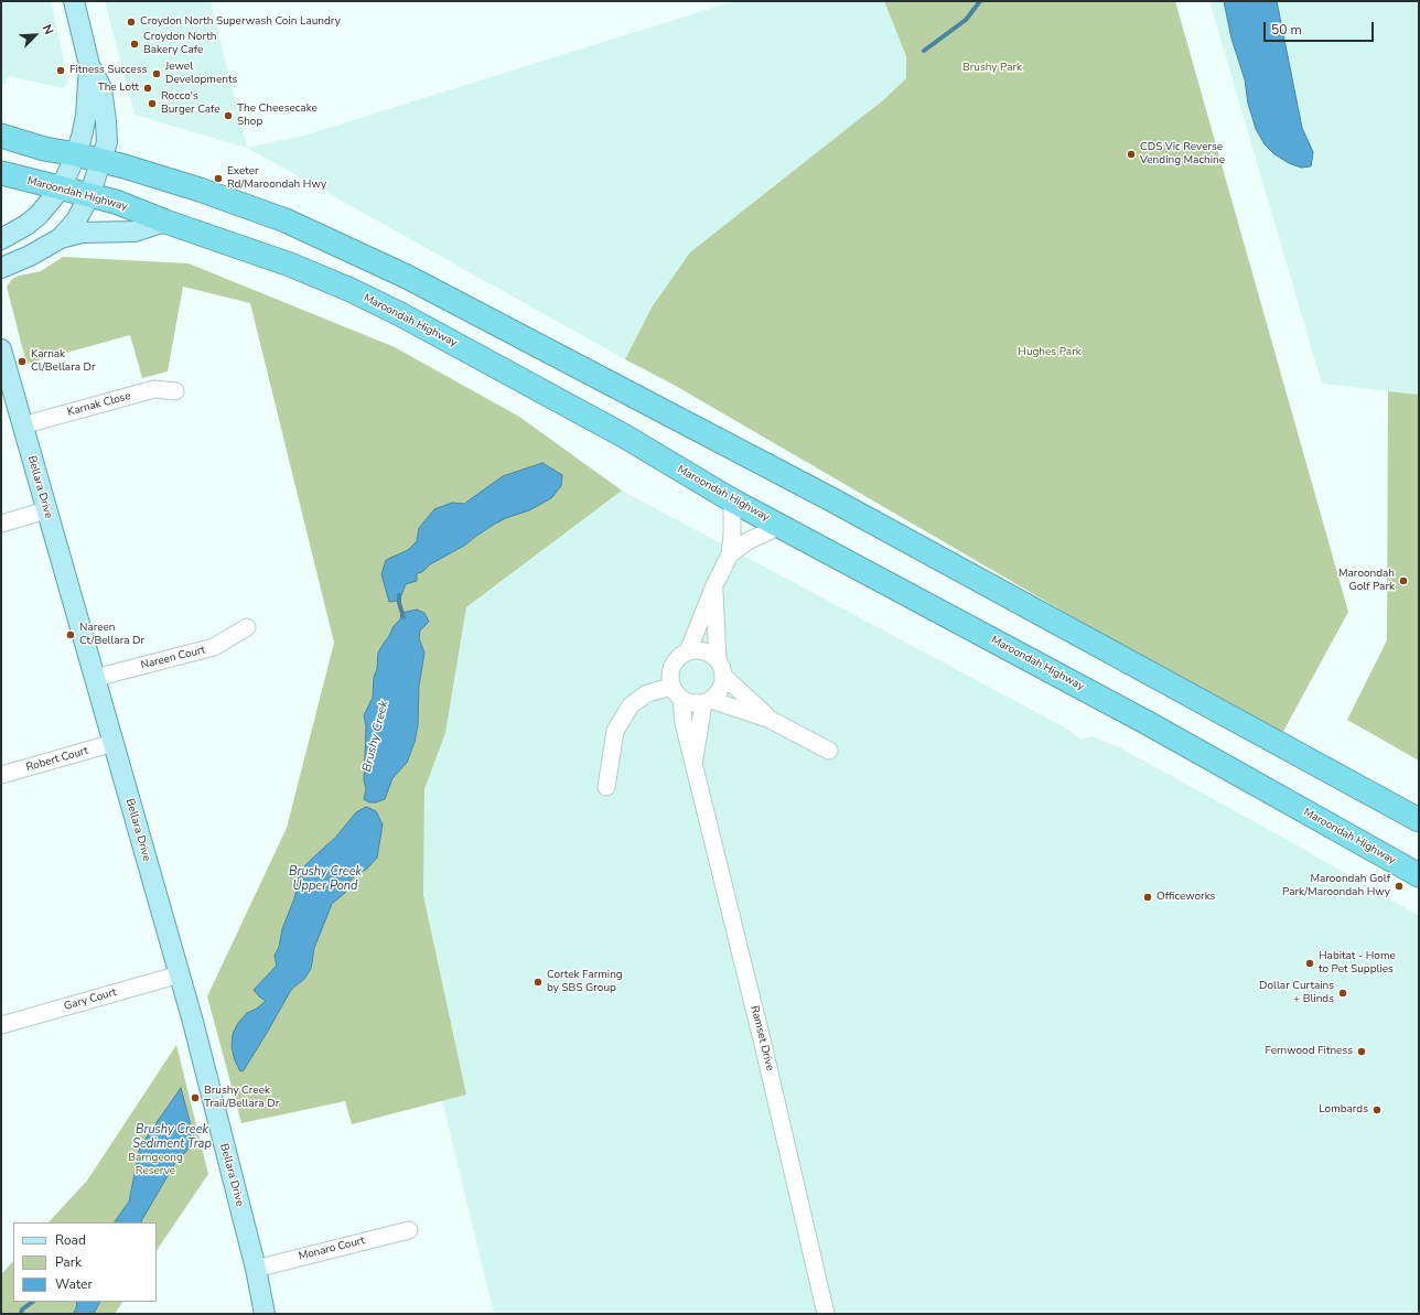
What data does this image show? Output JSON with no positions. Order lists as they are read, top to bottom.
{
  "streets": {
    "highway": ["Maroondah Highway"],
    "main road": ["Bellara Drive"],
    "street": [
      "Karnak Close",
      "Nareen Court",
      "Robert Court",
      "Gary Court",
      "Ramset Drive",
      "Monaro Court"
    ]
  },
  "crossings": [
    ["Karnak Close", "Bellara Drive"],
    ["Bellara Drive", "Nareen Court"],
    ["Bellara Drive", "Robert Court"],
    ["Bellara Drive", "Gary Court"],
    ["Bellara Drive", "Monaro Court"]
  ],
  "water": ["Brushy Creek", "Brushy Creek Upper Pond", "Brushy Creek Sediment Trap"],
  "parks": ["Brushy Park", "Hughes Park", "Barngeong Reserve"],
  "places": [
    "Croydon North Superwash Coin Laundry",
    "Croydon North Bakery Cafe",
    "Fitness Success",
    "Jewel Developments",
    "The Lott",
    "Rocco's Burger Cafe",
    "The Cheesecake Shop",
    "CDS Vic Reverse Vending Machine",
    "Exeter Rd/Maroondah Hwy",
    "Karnak Cl/Bellara Dr",
    "Maroondah Golf Park",
    "Nareen Ct/Bellara Dr",
    "Maroondah Golf Park/Maroondah Hwy",
    "Officeworks",
    "Habitat - Home to Pet Supplies",
    "Cortek Farming by SBS Group",
    "Dollar Curtains + Blinds",
    "Fernwood Fitness",
    "Brushy Creek Trail/Bellara Dr",
    "Lombards"
  ],
  "legend": ["Road", "Park", "Water"],
  "scale_bar": "50 m",
  "north": "top right"
}
